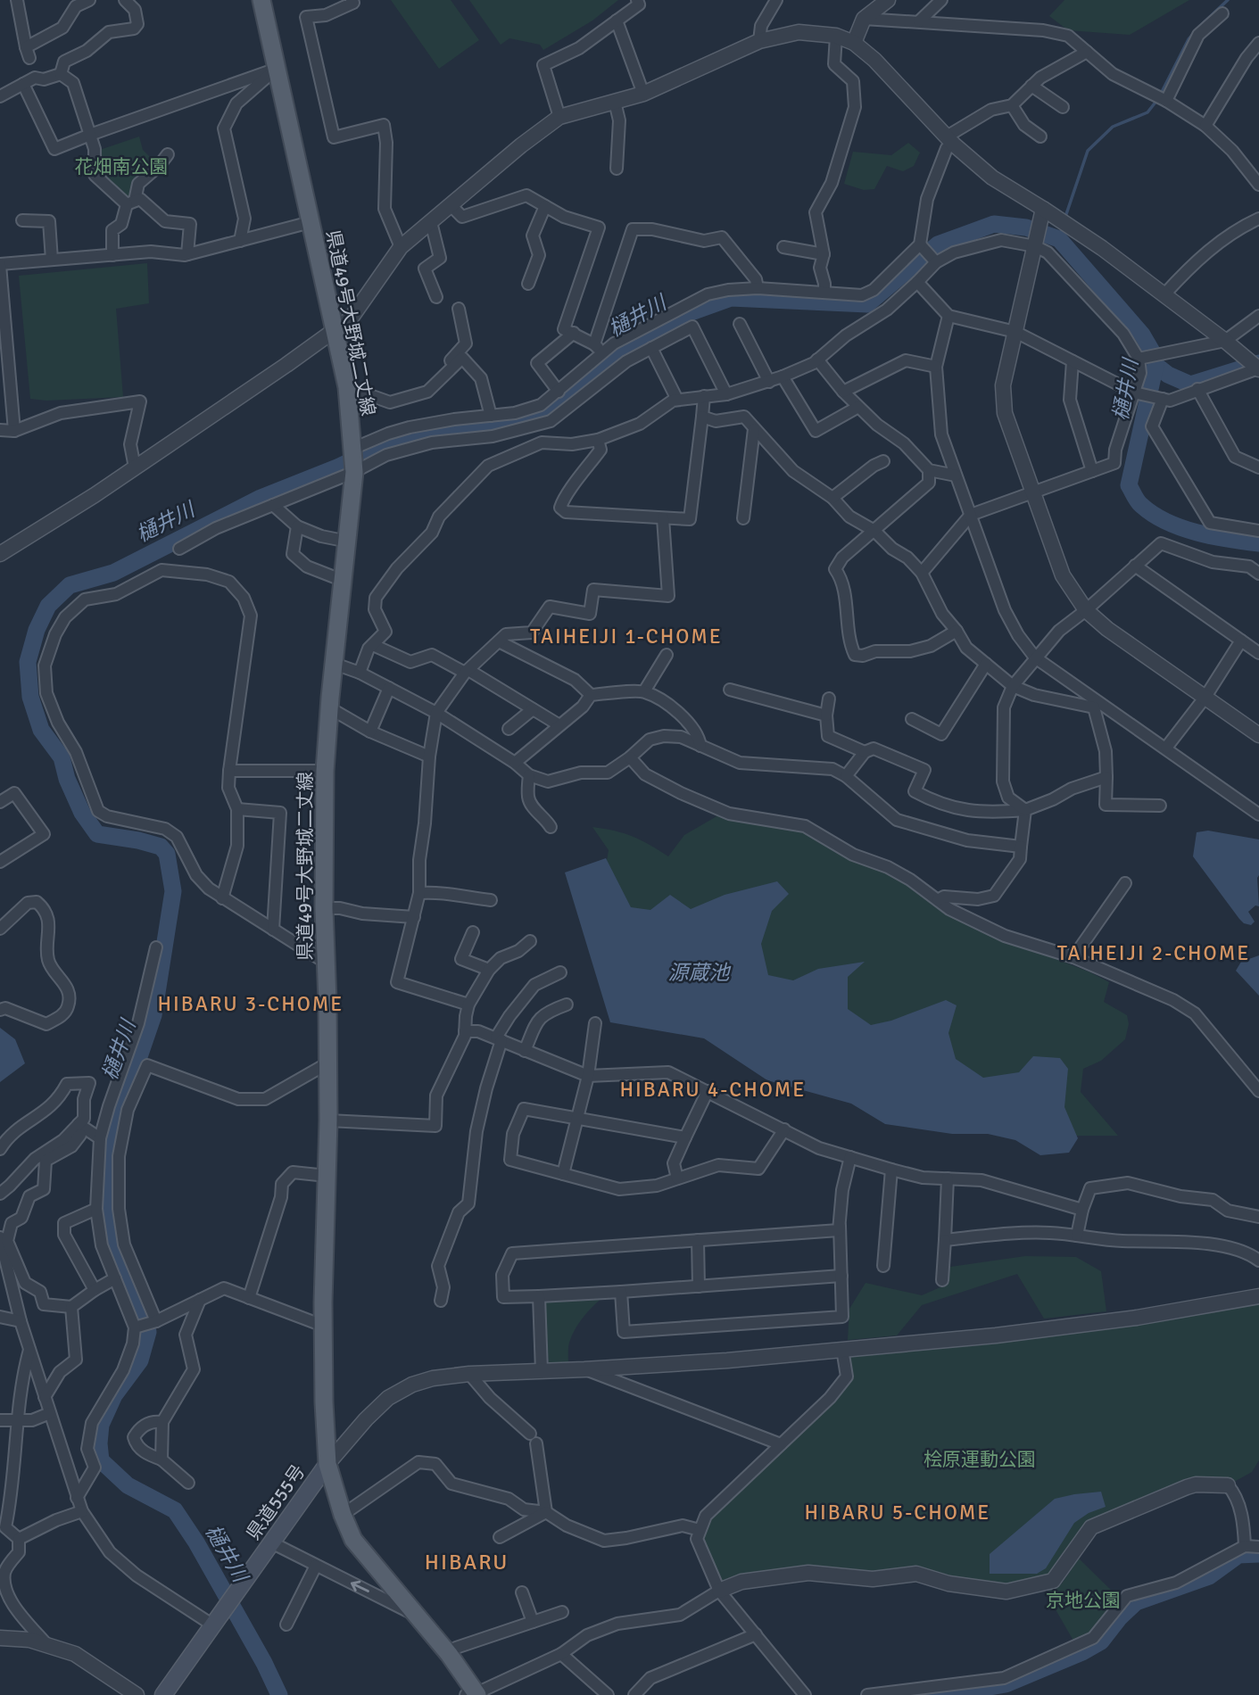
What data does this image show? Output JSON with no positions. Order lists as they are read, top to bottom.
{
  "streets": {
    "main road": ["県道49号大野城二丈線", "県道555号"]
  },
  "crossings": [
    ["県道49号大野城二丈線", "県道555号"]
  ],
  "districts": [
    "TAIHEIJI 1-CHOME",
    "TAIHEIJI 2-CHOME",
    "HIBARU 3-CHOME",
    "HIBARU 4-CHOME",
    "HIBARU 5-CHOME",
    "HIBARU"
  ],
  "water": ["樋井川", "源蔵池"],
  "parks": ["花畑南公園", "桧原運動公園", "京地公園"]
}
